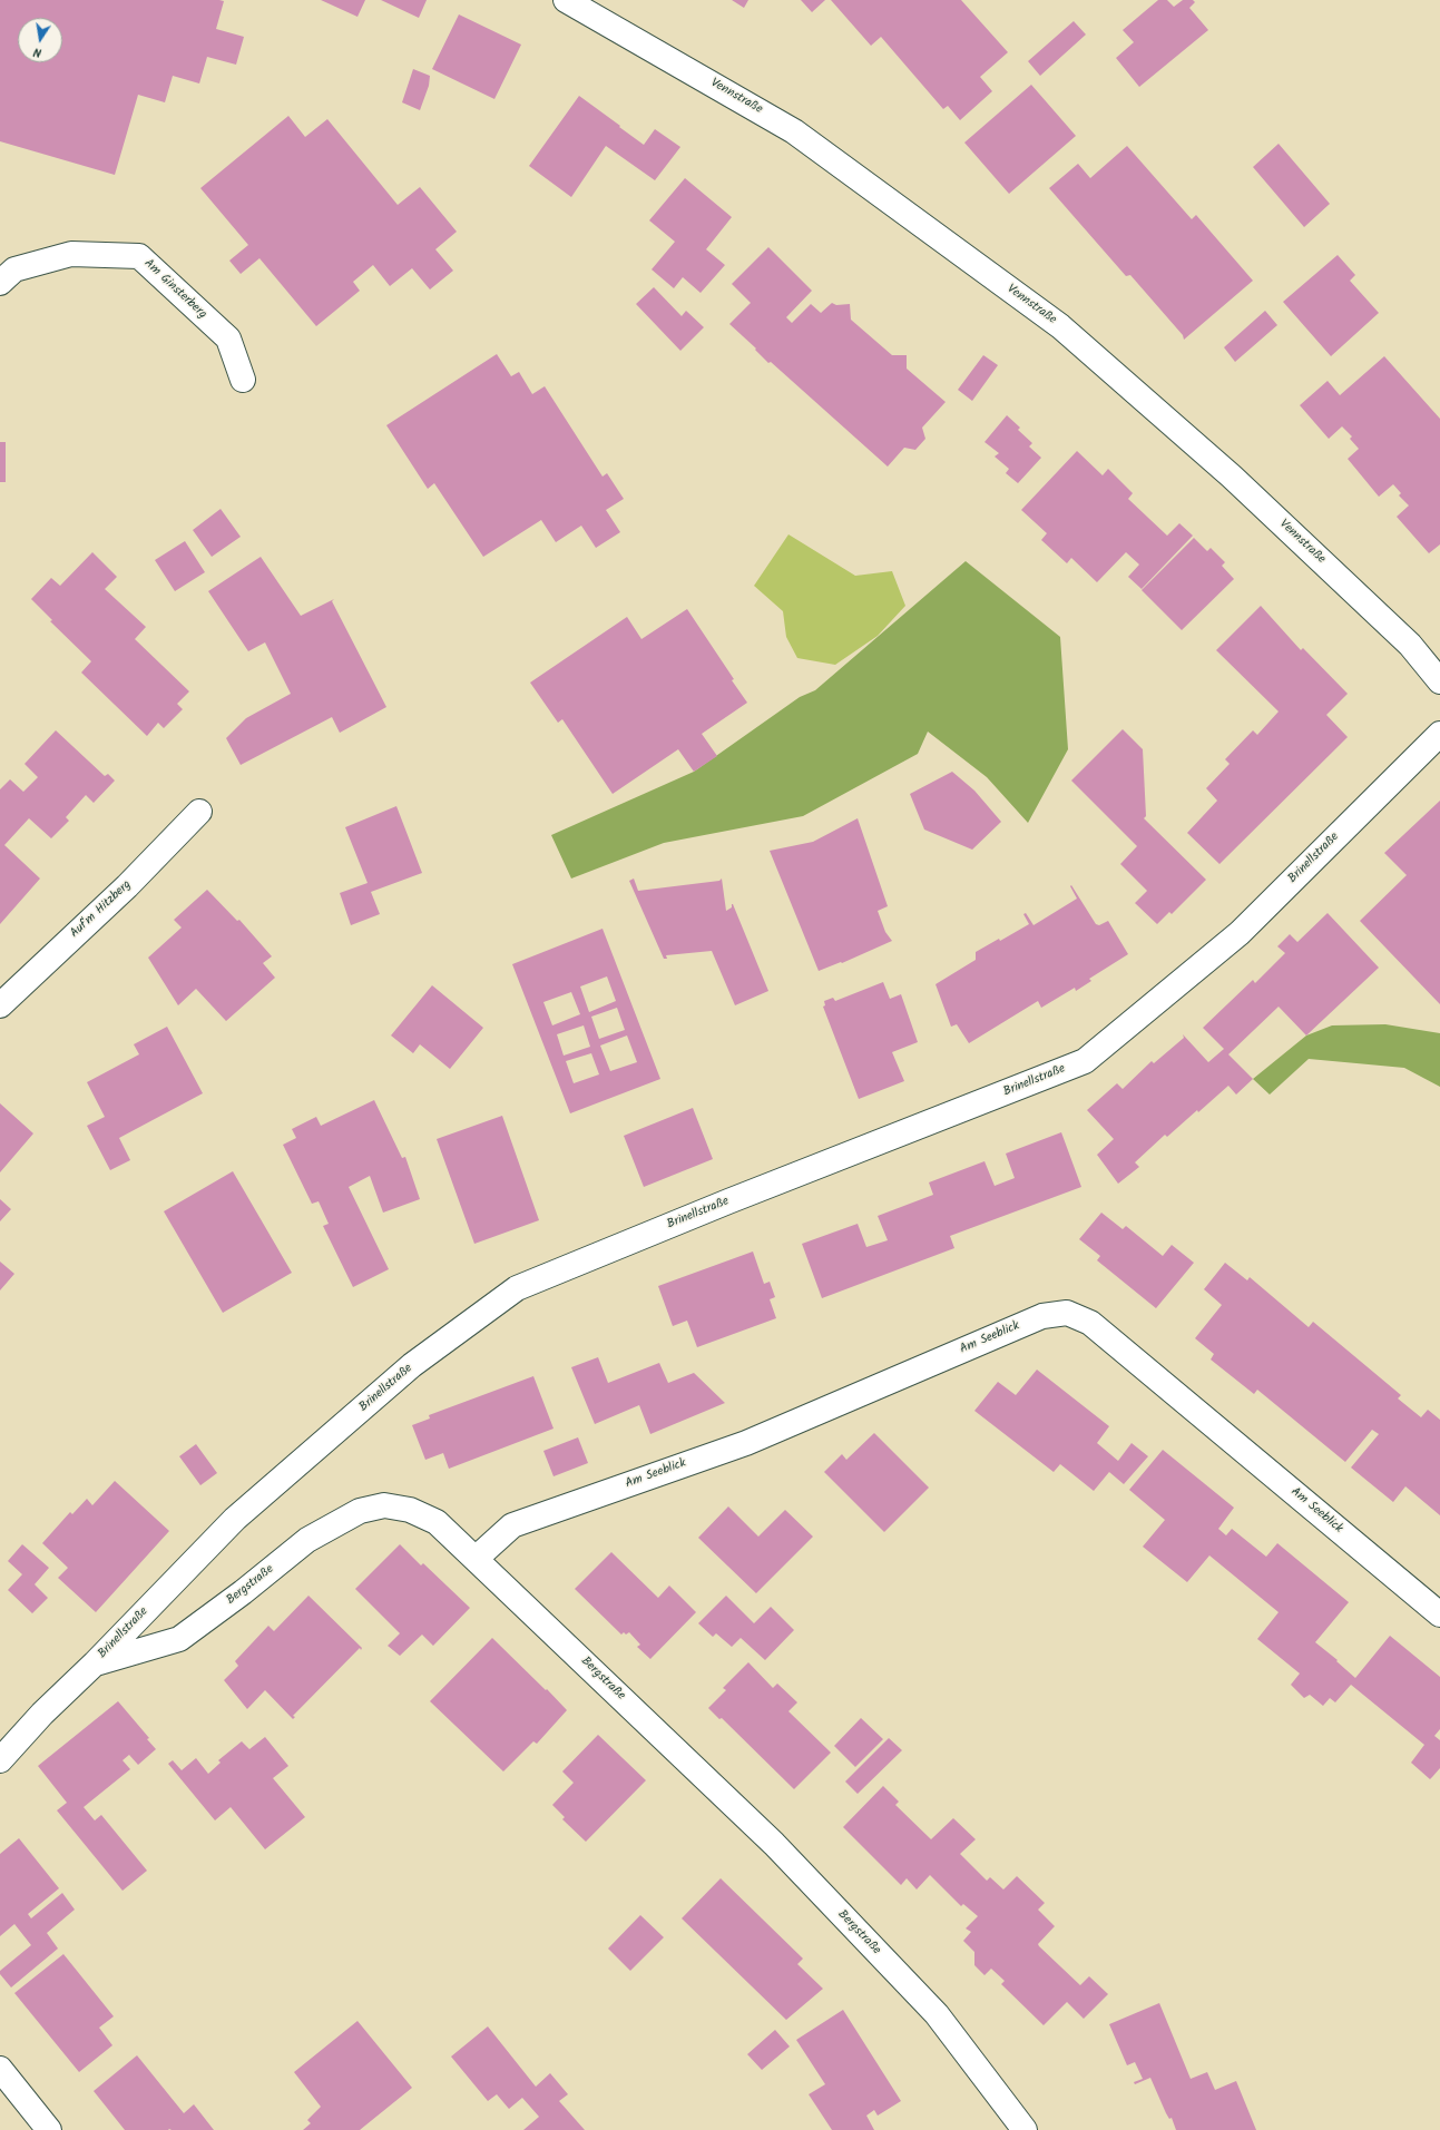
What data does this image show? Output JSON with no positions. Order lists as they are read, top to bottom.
{
  "streets": {
    "street": [
      "Vennstraße",
      "Am Ginsterberg",
      "Brinellstraße",
      "Auf'm Hitzberg",
      "Am Seeblick",
      "Bergstraße"
    ]
  },
  "crossings": [
    ["Brinellstraße", "Bergstraße"],
    ["Am Seeblick", "Bergstraße"]
  ],
  "north": "bottom"
}
